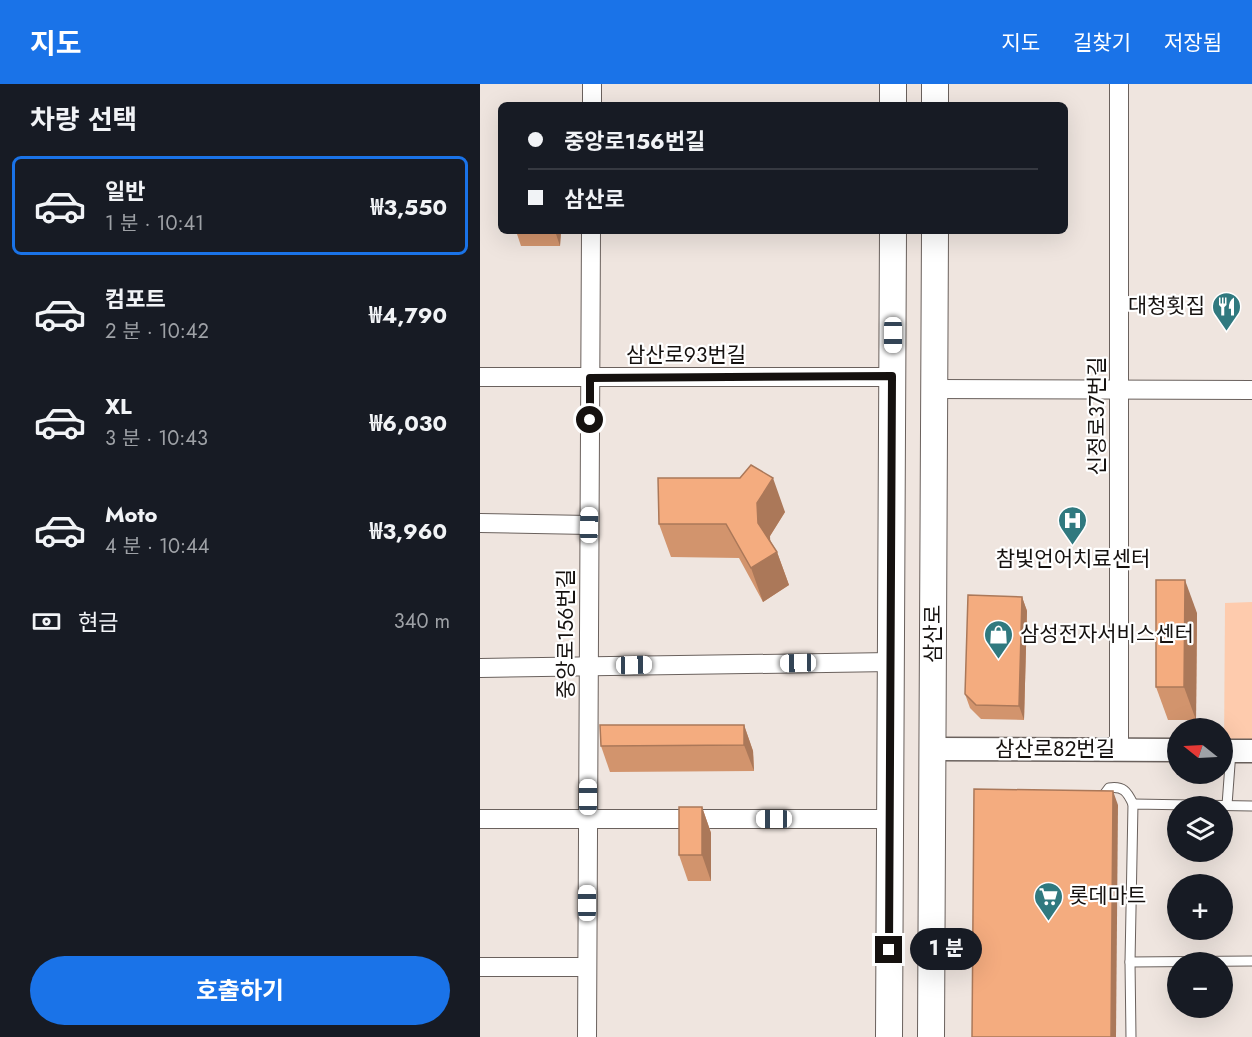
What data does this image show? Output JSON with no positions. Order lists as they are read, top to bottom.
{
  "streets": {
    "main road": ["삼산로"],
    "street": [
      "삼산로93번길",
      "신정로37번길",
      "중앙로156번길",
      "삼산로82번길"
    ]
  },
  "crossings": [
    ["삼산로93번길", "중앙로156번길"],
    ["삼산로93번길", "삼산로"],
    ["신정로37번길", "삼산로82번길"],
    ["삼산로", "삼산로82번길"]
  ],
  "places": {
    "restaurant": ["대청횟집"],
    "hospital": ["참빛언어치료센터"],
    "shop": ["삼성전자서비스센터"],
    "supermarket": ["롯데마트"]
  },
  "north": "left",
  "page": {
    "header": "지도",
    "nav": ["지도", "길찾기", "저장됨"],
    "heading": "차량 선택",
    "banner": ["중앙로156번길", "삼산로"],
    "list": [
      {
        "name": "일반",
        "note": "1 분 · 10:41",
        "value": "₩3,550"
      },
      {
        "name": "컴포트",
        "note": "2 분 · 10:42",
        "value": "₩4,790"
      },
      {
        "name": "XL",
        "note": "3 분 · 10:43",
        "value": "₩6,030"
      },
      {
        "name": "Moto",
        "note": "4 분 · 10:44",
        "value": "₩3,960"
      }
    ],
    "pay": ["현금", "340 m"],
    "map_buttons": ["+", "−"],
    "bubble": "1 분",
    "buttons": "호출하기"
  }
}
